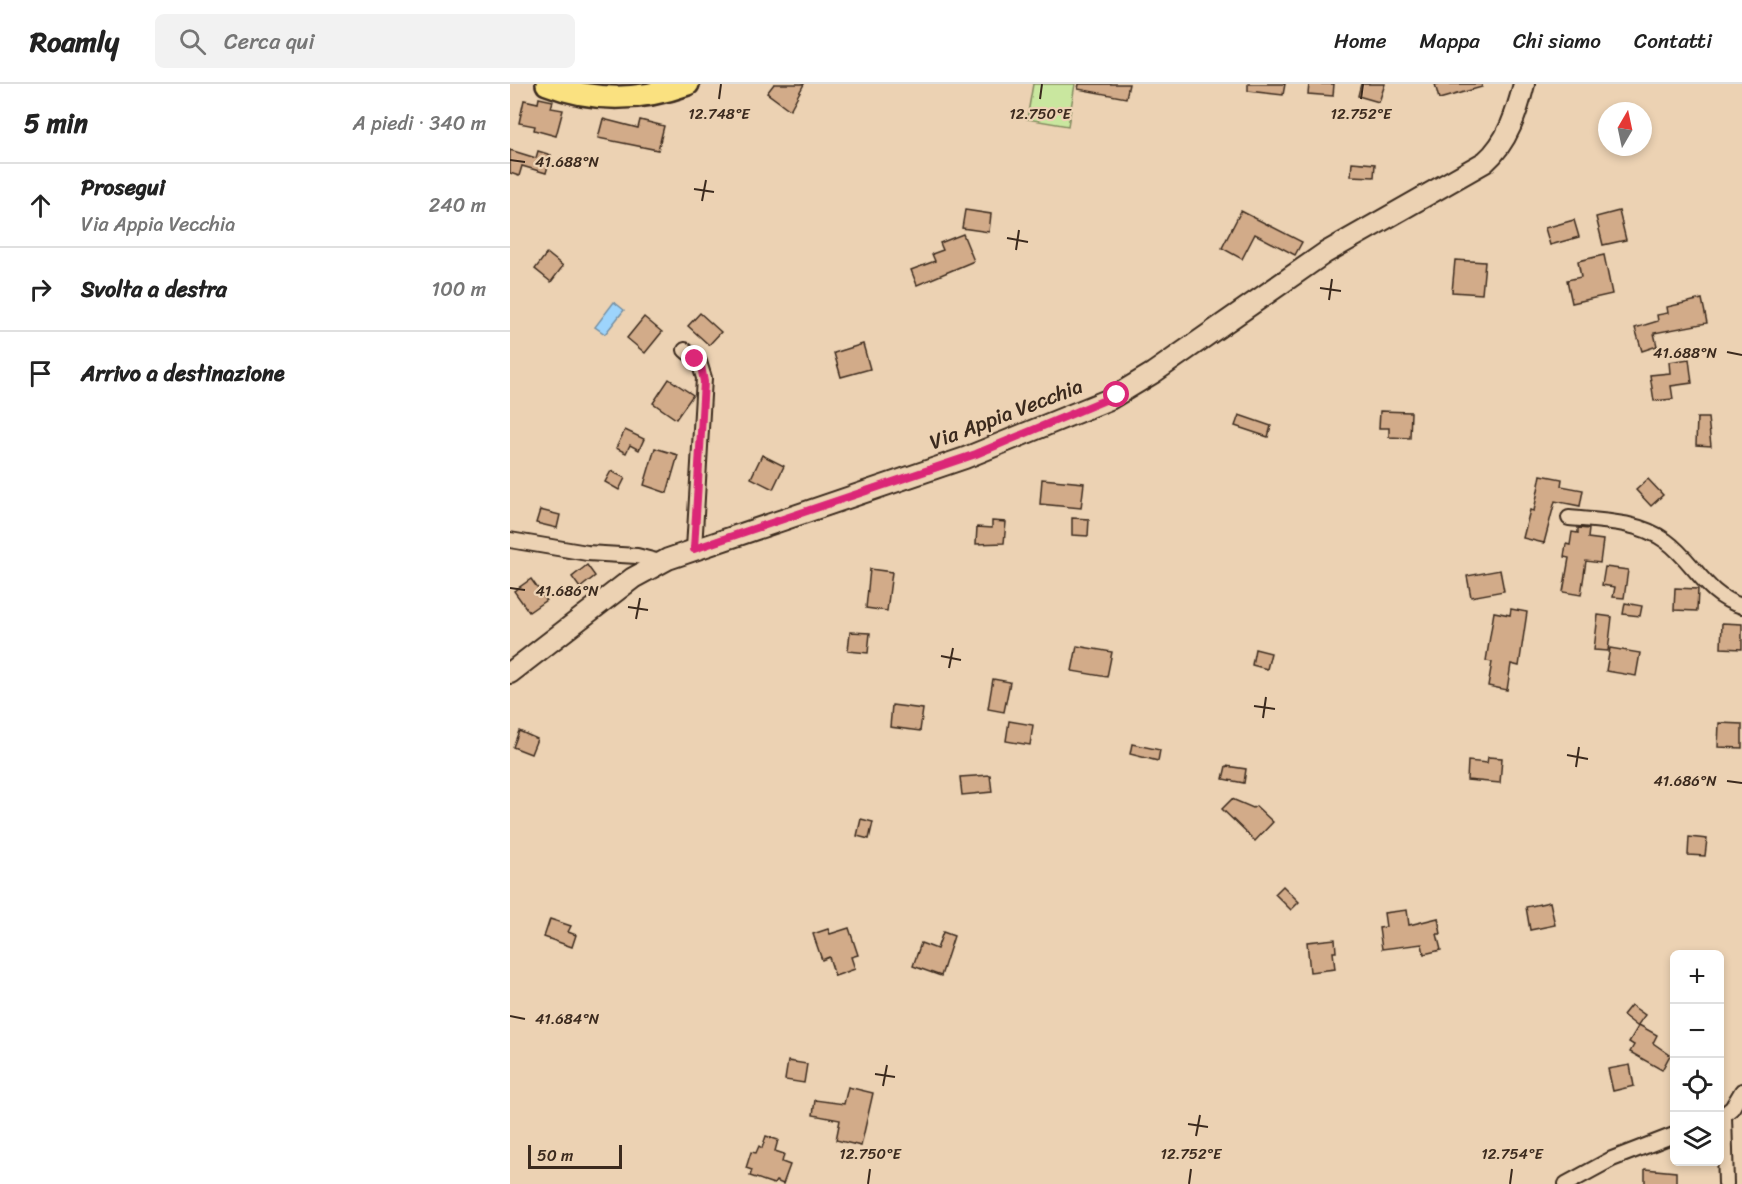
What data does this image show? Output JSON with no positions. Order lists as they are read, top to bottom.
{
  "streets": {
    "main road": ["Via Appia Vecchia"]
  },
  "scale_bar": "50 m",
  "north": "top",
  "page": {
    "header": "Roamly",
    "search": "Cerca qui",
    "nav": [
      "Home",
      "Mappa",
      "Chi siamo",
      "Contatti"
    ],
    "heading": ["5 min", "A piedi · 340 m"],
    "list": [
      ["Prosegui", "Via Appia Vecchia", "240 m"],
      ["Svolta a destra", "100 m"],
      "Arrivo a destinazione"
    ],
    "map_buttons": ["+", "−"],
    "scale": "50 m"
  },
  "coordinates": [
    "12.748°E",
    "12.750°E",
    "12.752°E",
    "41.688°N",
    "41.686°N",
    "41.684°N",
    "12.754°E"
  ]
}
